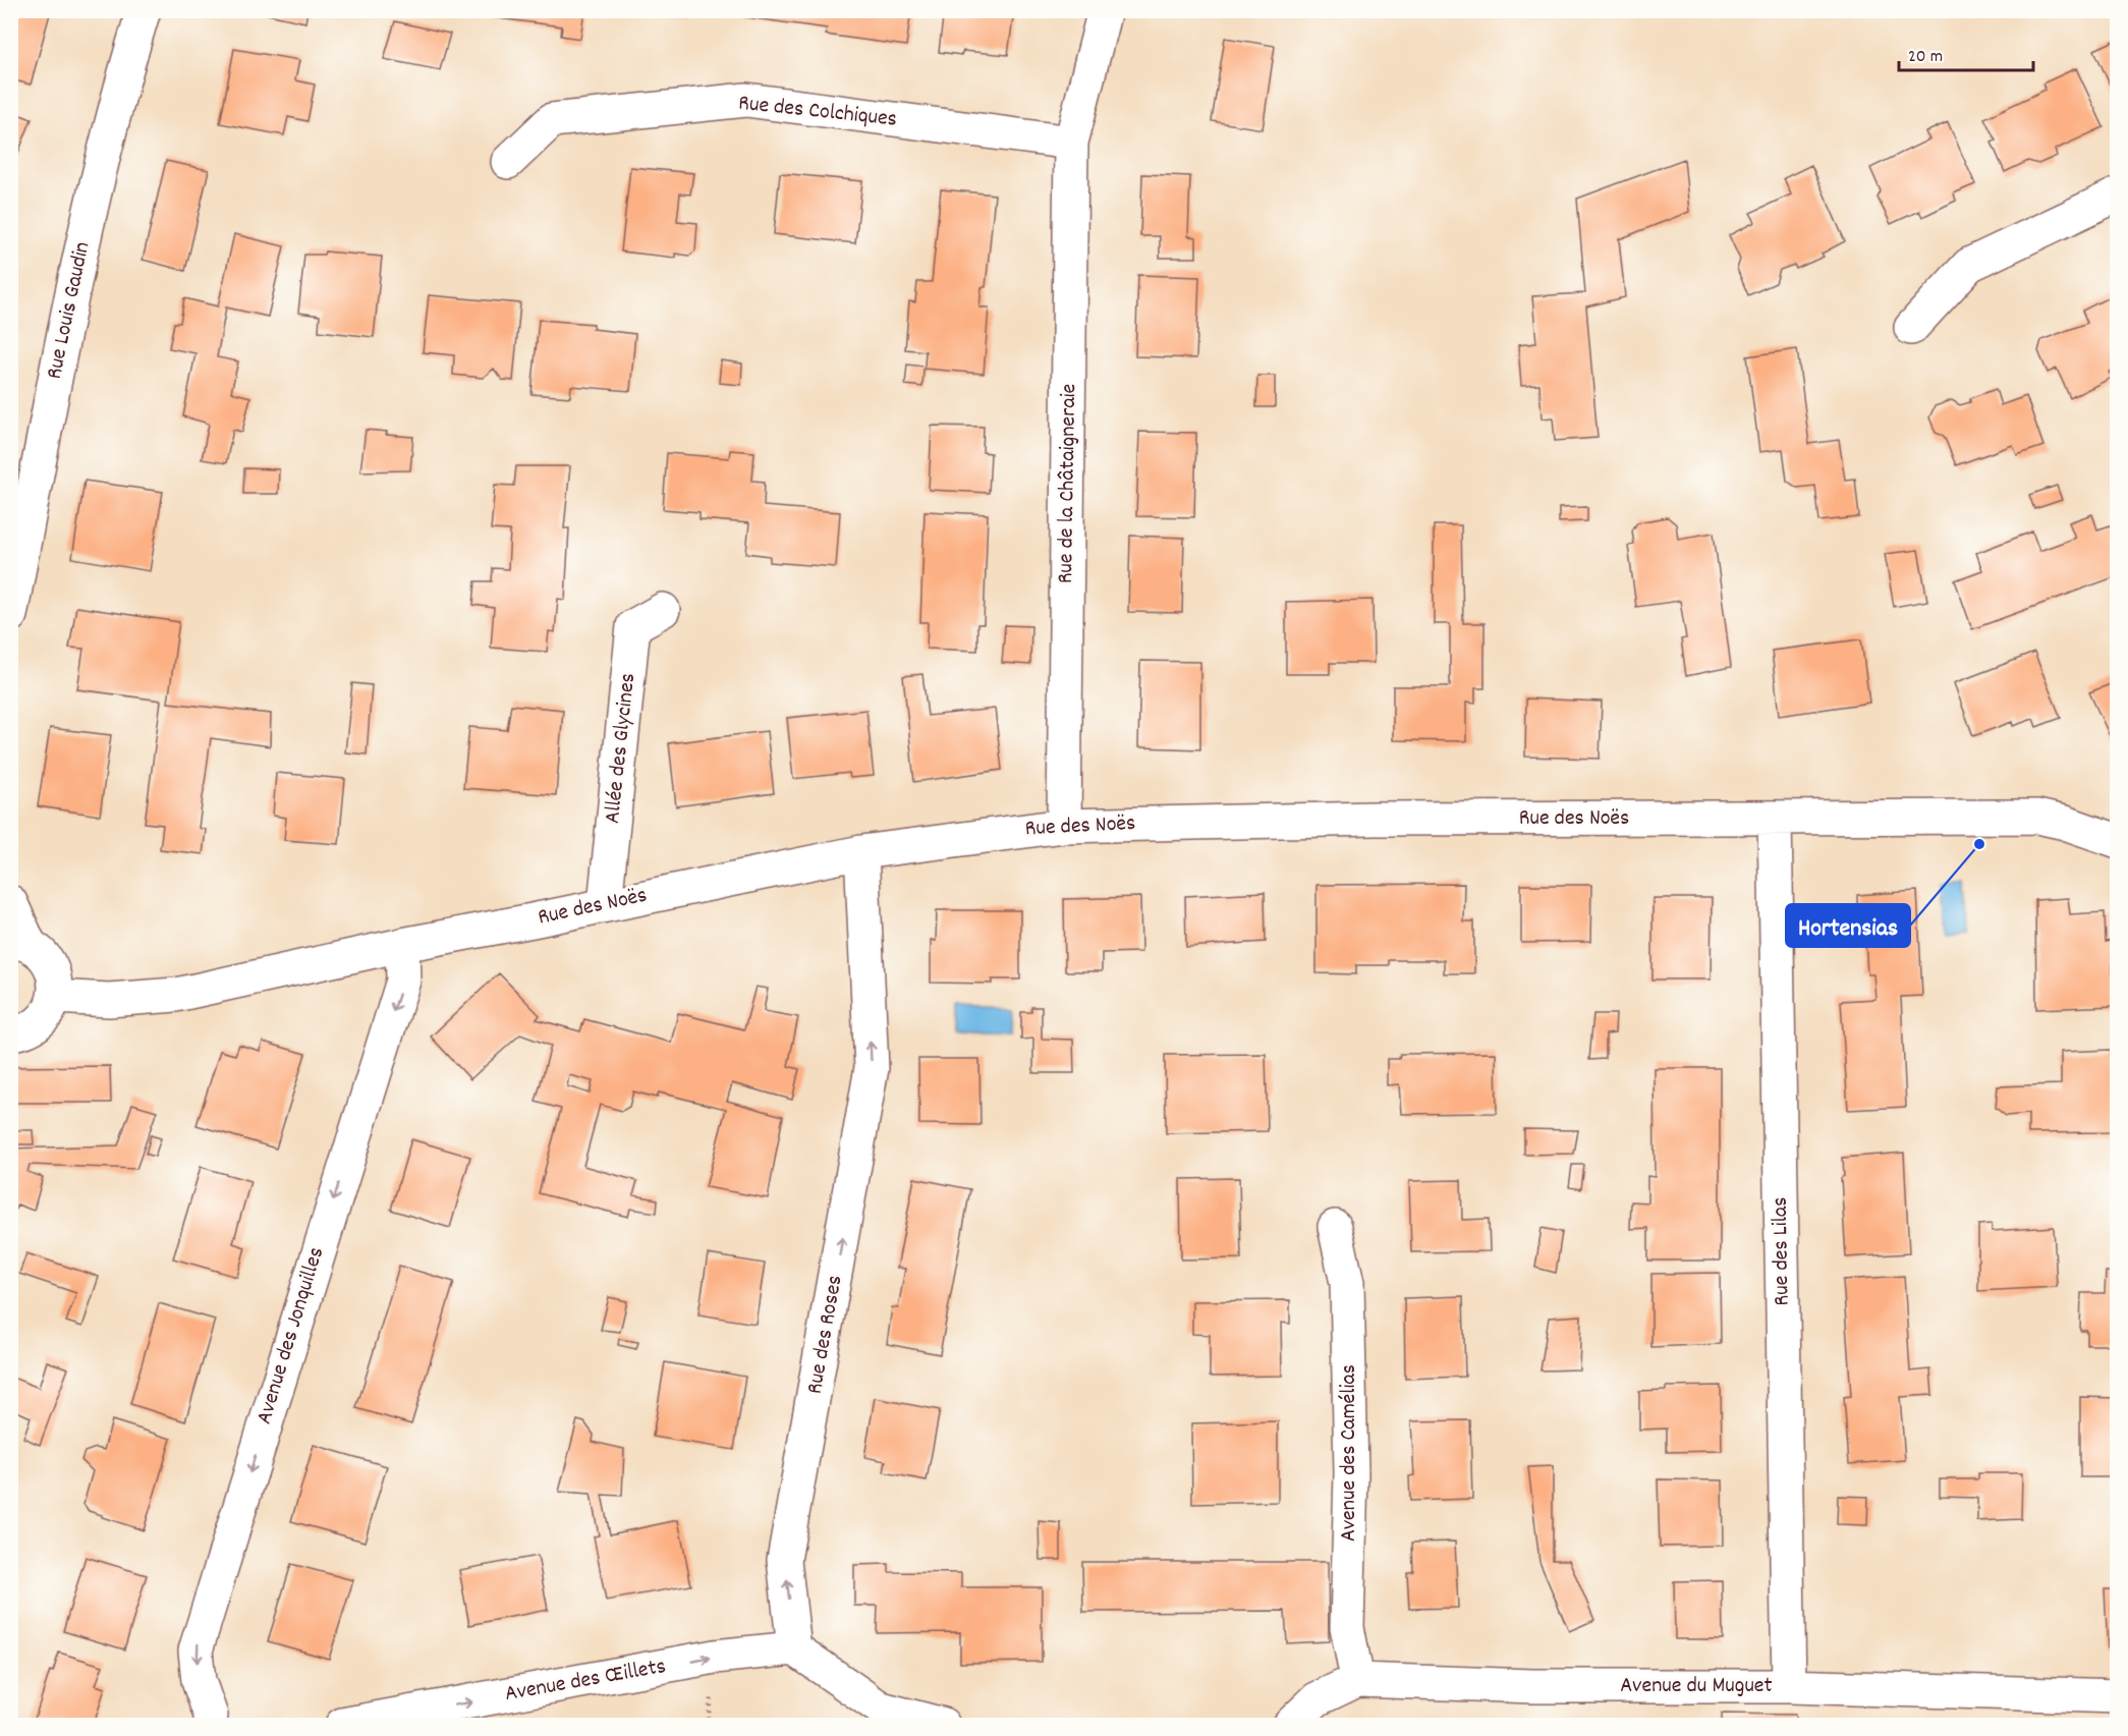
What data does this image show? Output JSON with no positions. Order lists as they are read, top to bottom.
{
  "streets": {
    "street": [
      "Rue des Colchiques",
      "Rue Louis Gaudin",
      "Rue de la Châtaigneraie",
      "Allée des Glycines",
      "Rue des Noës",
      "Rue des Lilas",
      "Rue des Roses",
      "Avenue des Jonquilles",
      "Avenue des Camélias",
      "Avenue des Œillets",
      "Avenue du Muguet"
    ]
  },
  "crossings": [
    ["Rue des Colchiques", "Rue de la Châtaigneraie"],
    ["Rue de la Châtaigneraie", "Rue des Noës"],
    ["Allée des Glycines", "Rue des Noës"],
    ["Rue des Noës", "Rue des Lilas"],
    ["Rue des Noës", "Rue des Roses"],
    ["Rue des Noës", "Avenue des Jonquilles"],
    ["Rue des Lilas", "Avenue du Muguet"],
    ["Rue des Roses", "Avenue des Œillets"],
    ["Avenue des Camélias", "Avenue du Muguet"]
  ],
  "one_way": ["Rue des Roses", "Avenue des Jonquilles", "Avenue des Œillets"],
  "places": ["Hortensias"],
  "scale_bar": "20 m"
}
